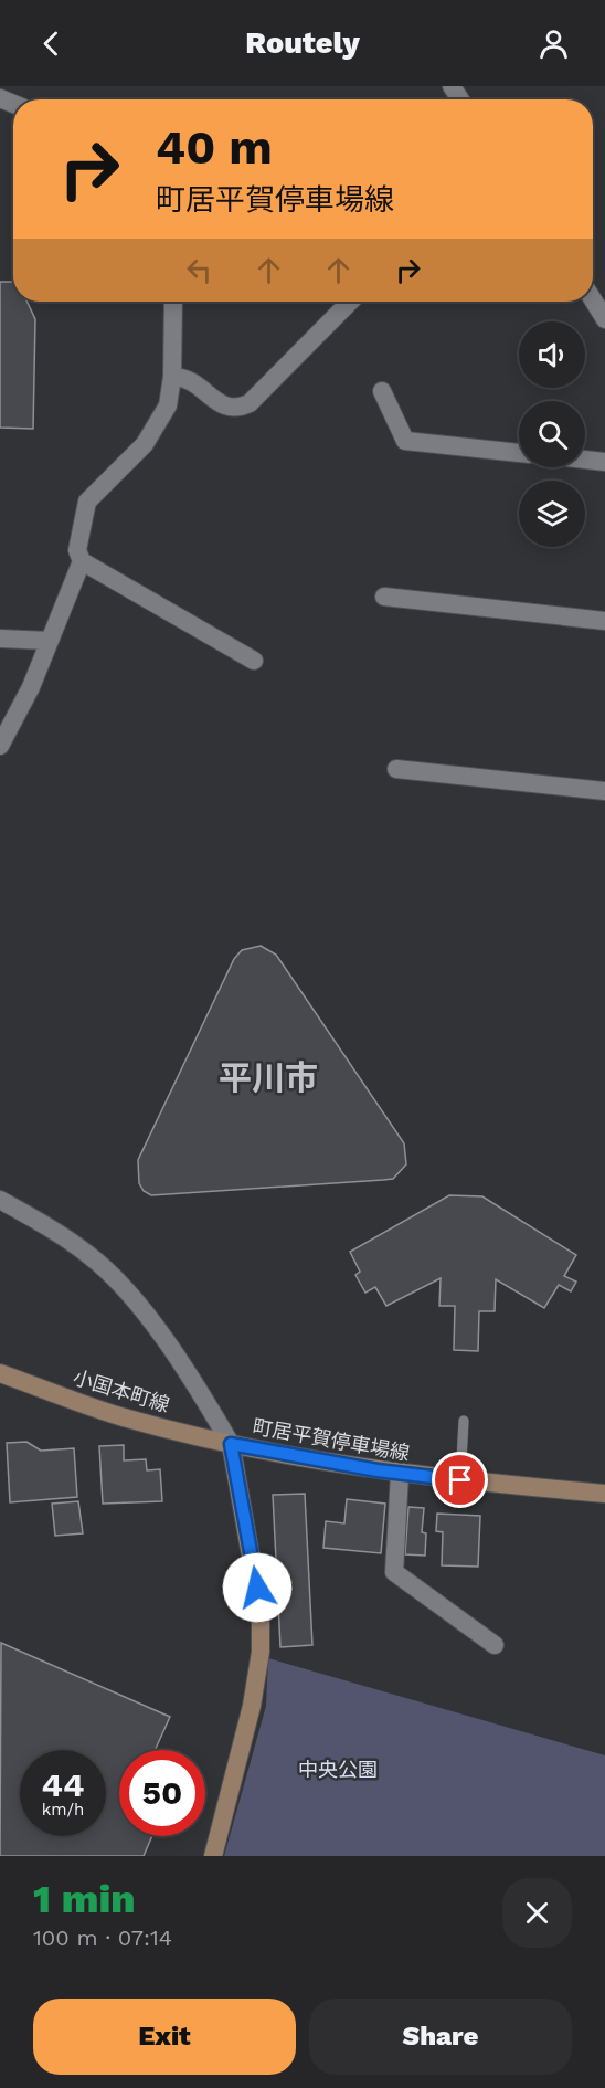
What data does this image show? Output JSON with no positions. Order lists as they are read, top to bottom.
{
  "streets": {
    "main road": ["小国本町線", "町居平賀停車場線"]
  },
  "crossings": [
    ["小国本町線", "町居平賀停車場線"]
  ],
  "districts": ["平川市"],
  "parks": ["中央公園"],
  "page": {
    "header": "Routely",
    "turn": ["40 m", "町居平賀停車場線"],
    "speed": "44 km/h",
    "limit": "50",
    "heading": ["1 min", "100 m · 07:14"],
    "buttons": ["Exit", "Share"]
  }
}
